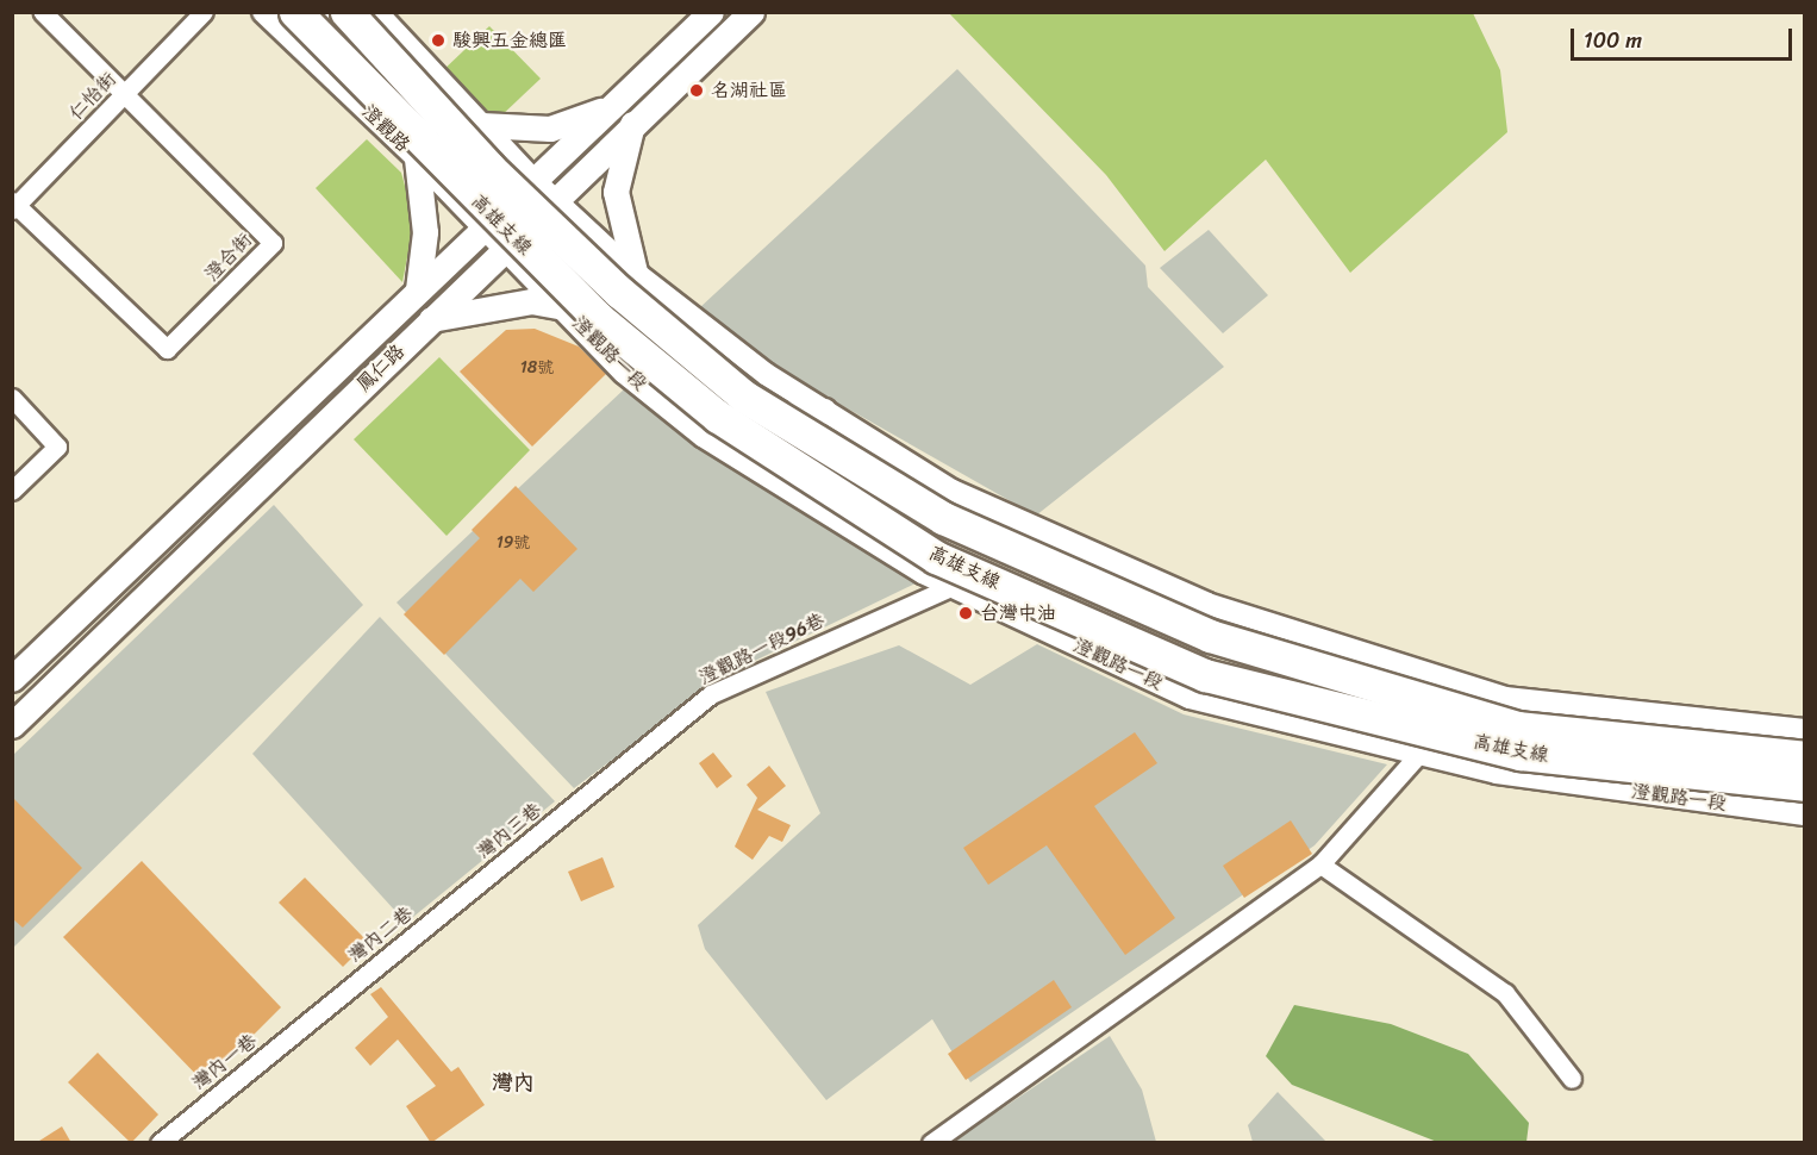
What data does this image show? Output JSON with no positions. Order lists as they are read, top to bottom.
{
  "streets": {
    "highway": ["高雄支線"],
    "main road": ["鳳仁路"],
    "street": [
      "仁怡街",
      "澄觀路",
      "澄合街",
      "澄觀路一段",
      "澄觀路一段96巷",
      "灣內三巷",
      "灣內二巷",
      "灣內一巷"
    ]
  },
  "crossings": [
    ["仁怡街", "澄合街"],
    ["澄觀路", "澄觀路一段"],
    ["澄觀路", "鳳仁路"],
    ["澄觀路一段", "鳳仁路"],
    ["澄觀路一段", "澄觀路一段96巷"],
    ["澄觀路一段96巷", "灣內三巷"],
    ["灣內三巷", "灣內二巷"],
    ["灣內二巷", "灣內一巷"]
  ],
  "districts": ["灣内"],
  "places": ["駿興五金總匯", "名湖社區", "台灣中油"],
  "house_numbers": ["18號", "19號"],
  "scale_bar": "100 m"
}
